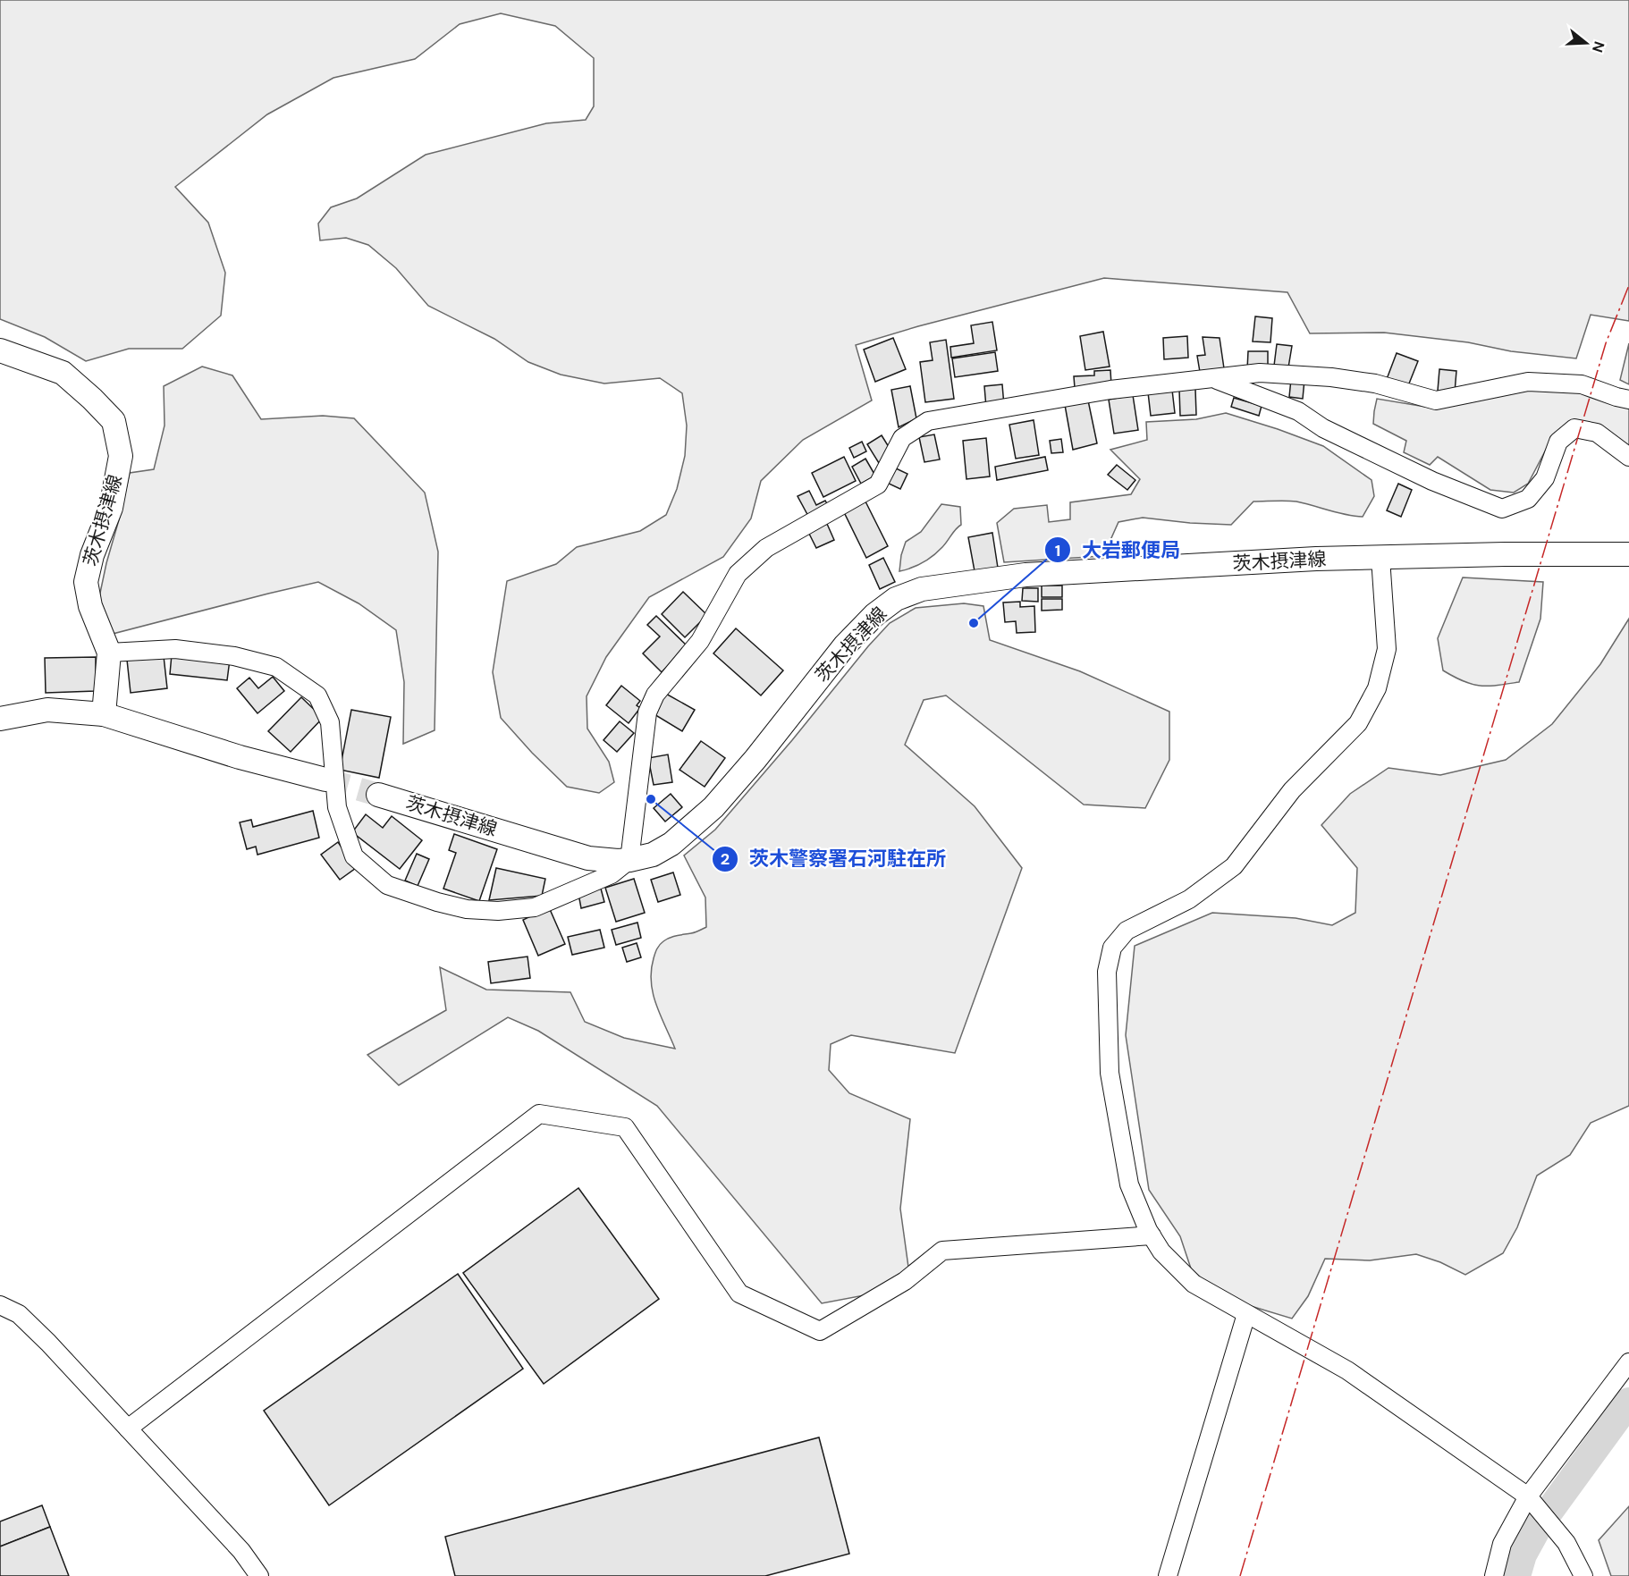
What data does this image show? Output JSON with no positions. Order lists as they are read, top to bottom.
{
  "streets": {
    "main road": ["茨木摂津線"]
  },
  "places": ["大岩郵便局", "茨木警察署石河駐在所"],
  "north": "right"
}
